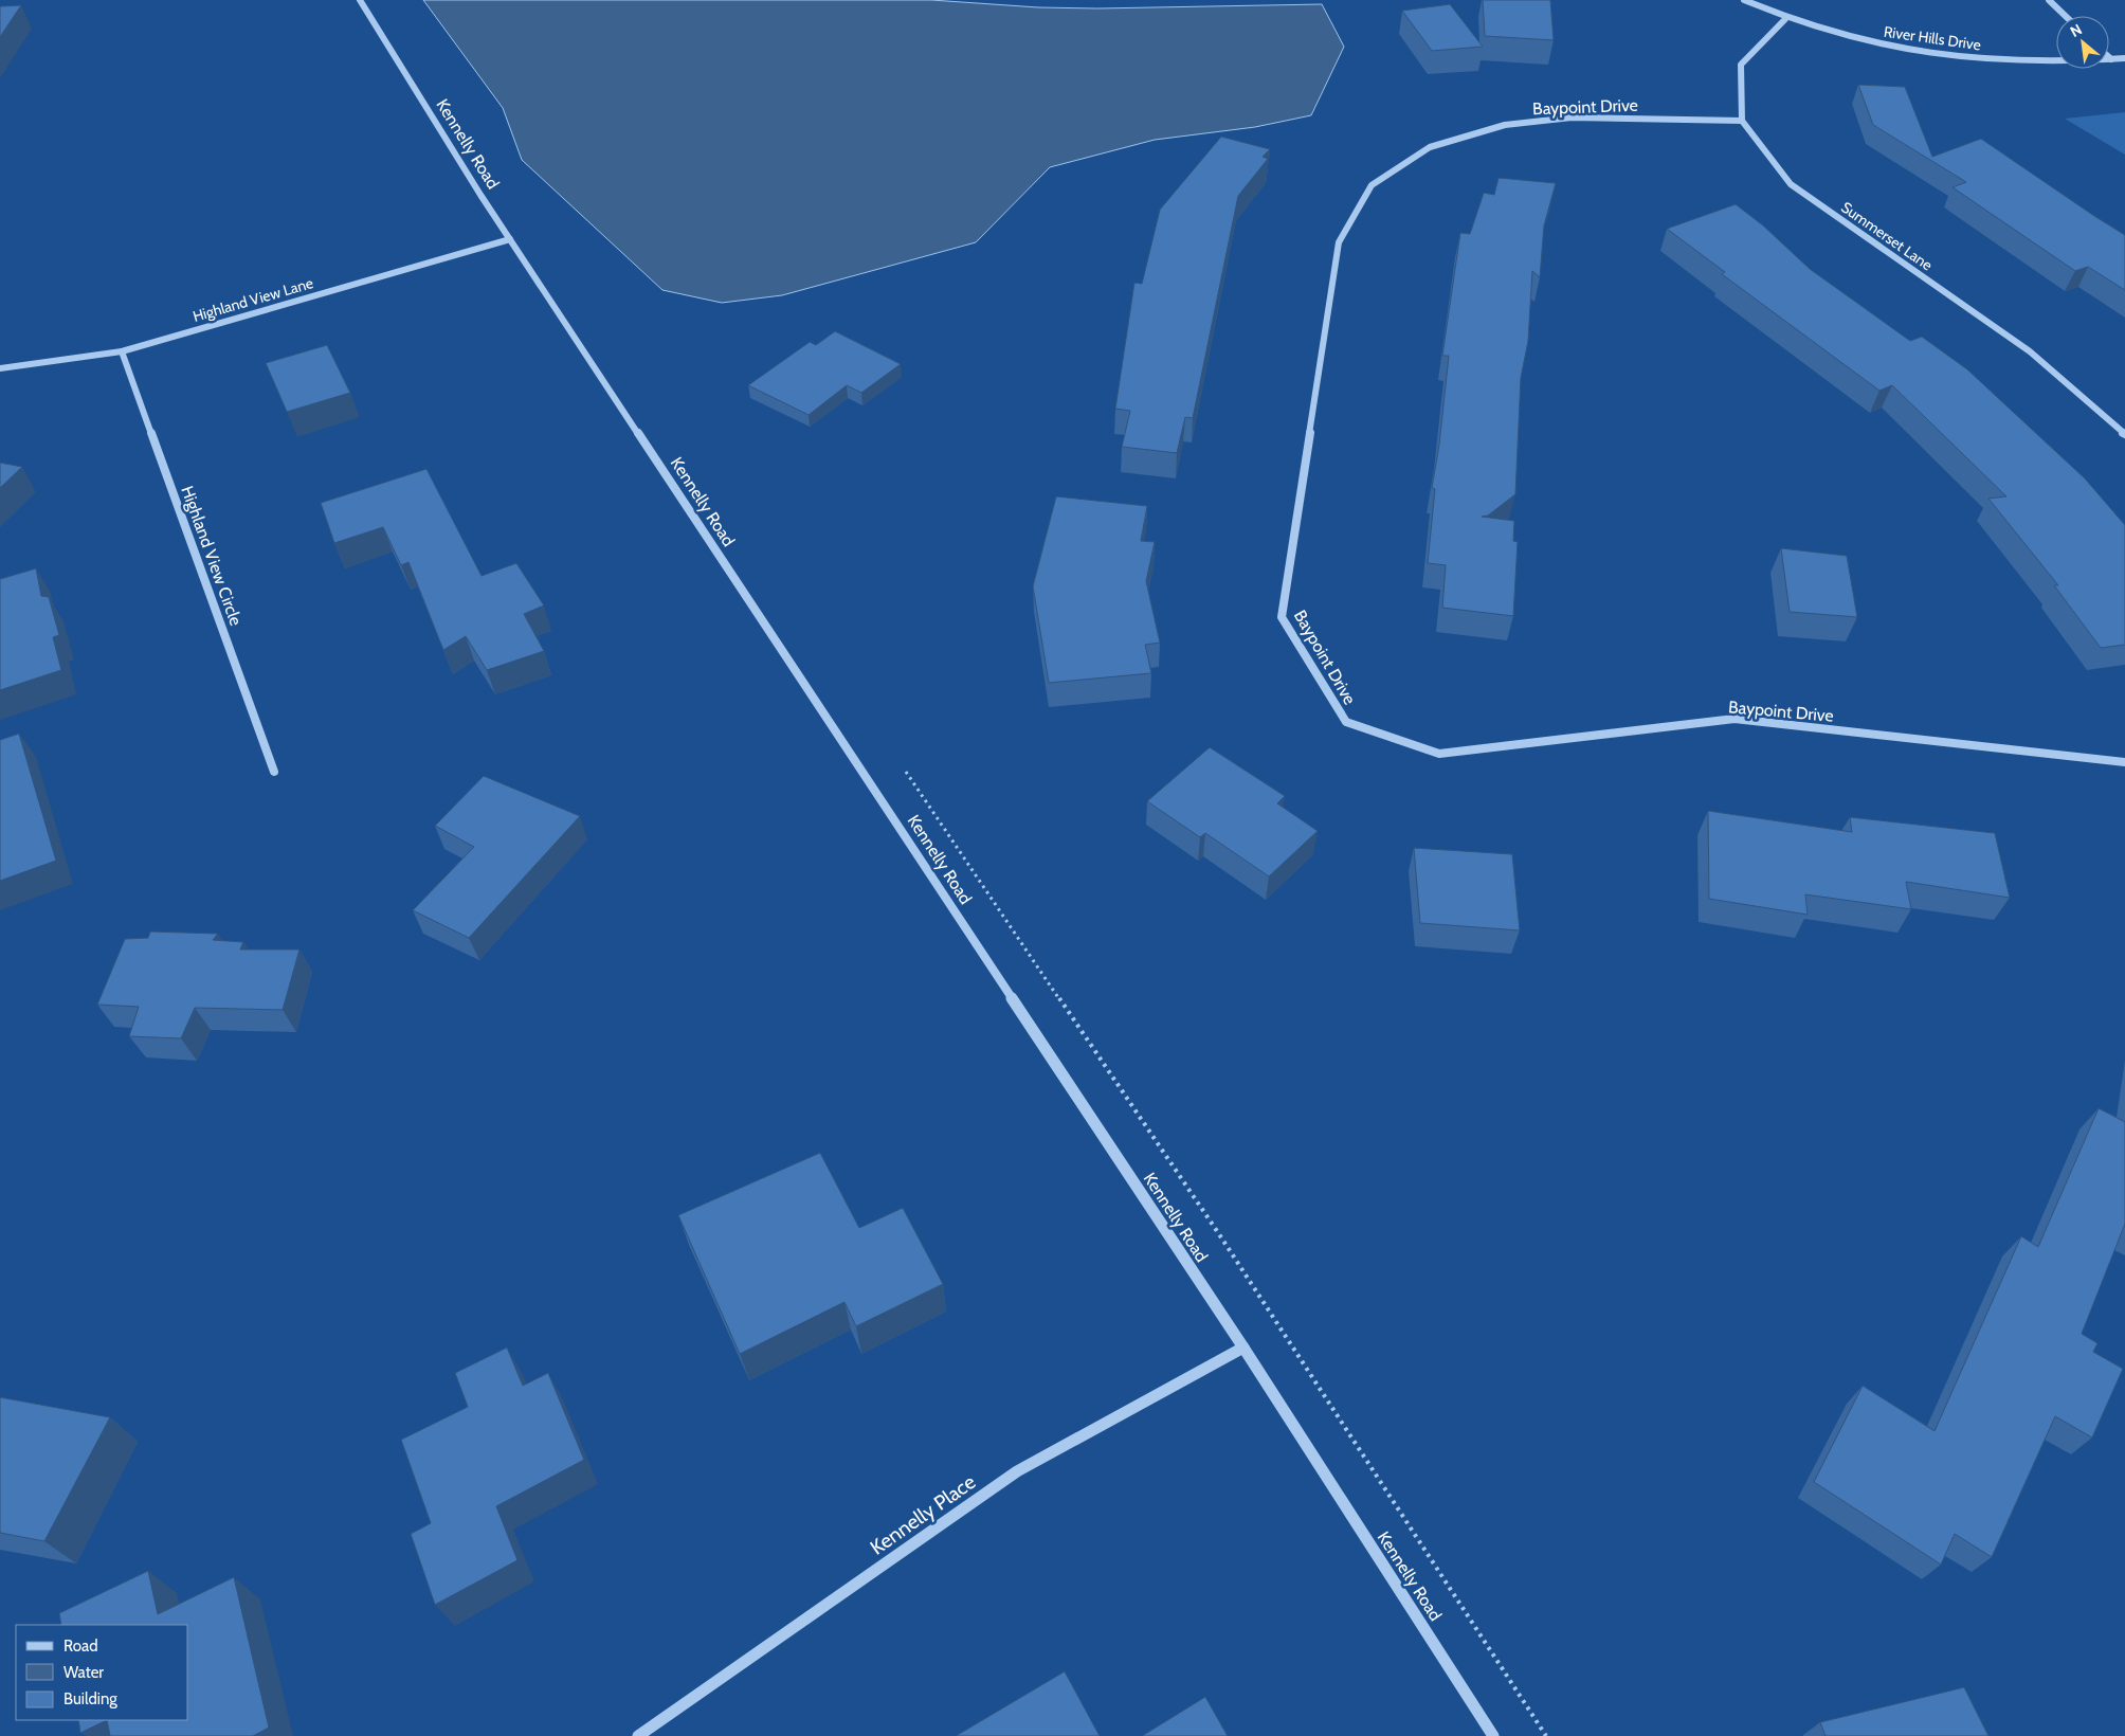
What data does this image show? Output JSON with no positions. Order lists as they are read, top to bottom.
{
  "streets": {
    "street": [
      "River Hills Drive",
      "Baypoint Drive",
      "Kennelly Road",
      "Summerset Lane",
      "Highland View Lane",
      "Highland View Circle",
      "Kennelly Place"
    ]
  },
  "crossings": [
    ["Baypoint Drive", "Summerset Lane"],
    ["Kennelly Road", "Highland View Lane"],
    ["Kennelly Road", "Kennelly Place"],
    ["Highland View Lane", "Highland View Circle"]
  ],
  "legend": ["Road", "Water", "Building"],
  "north": "top left"
}
